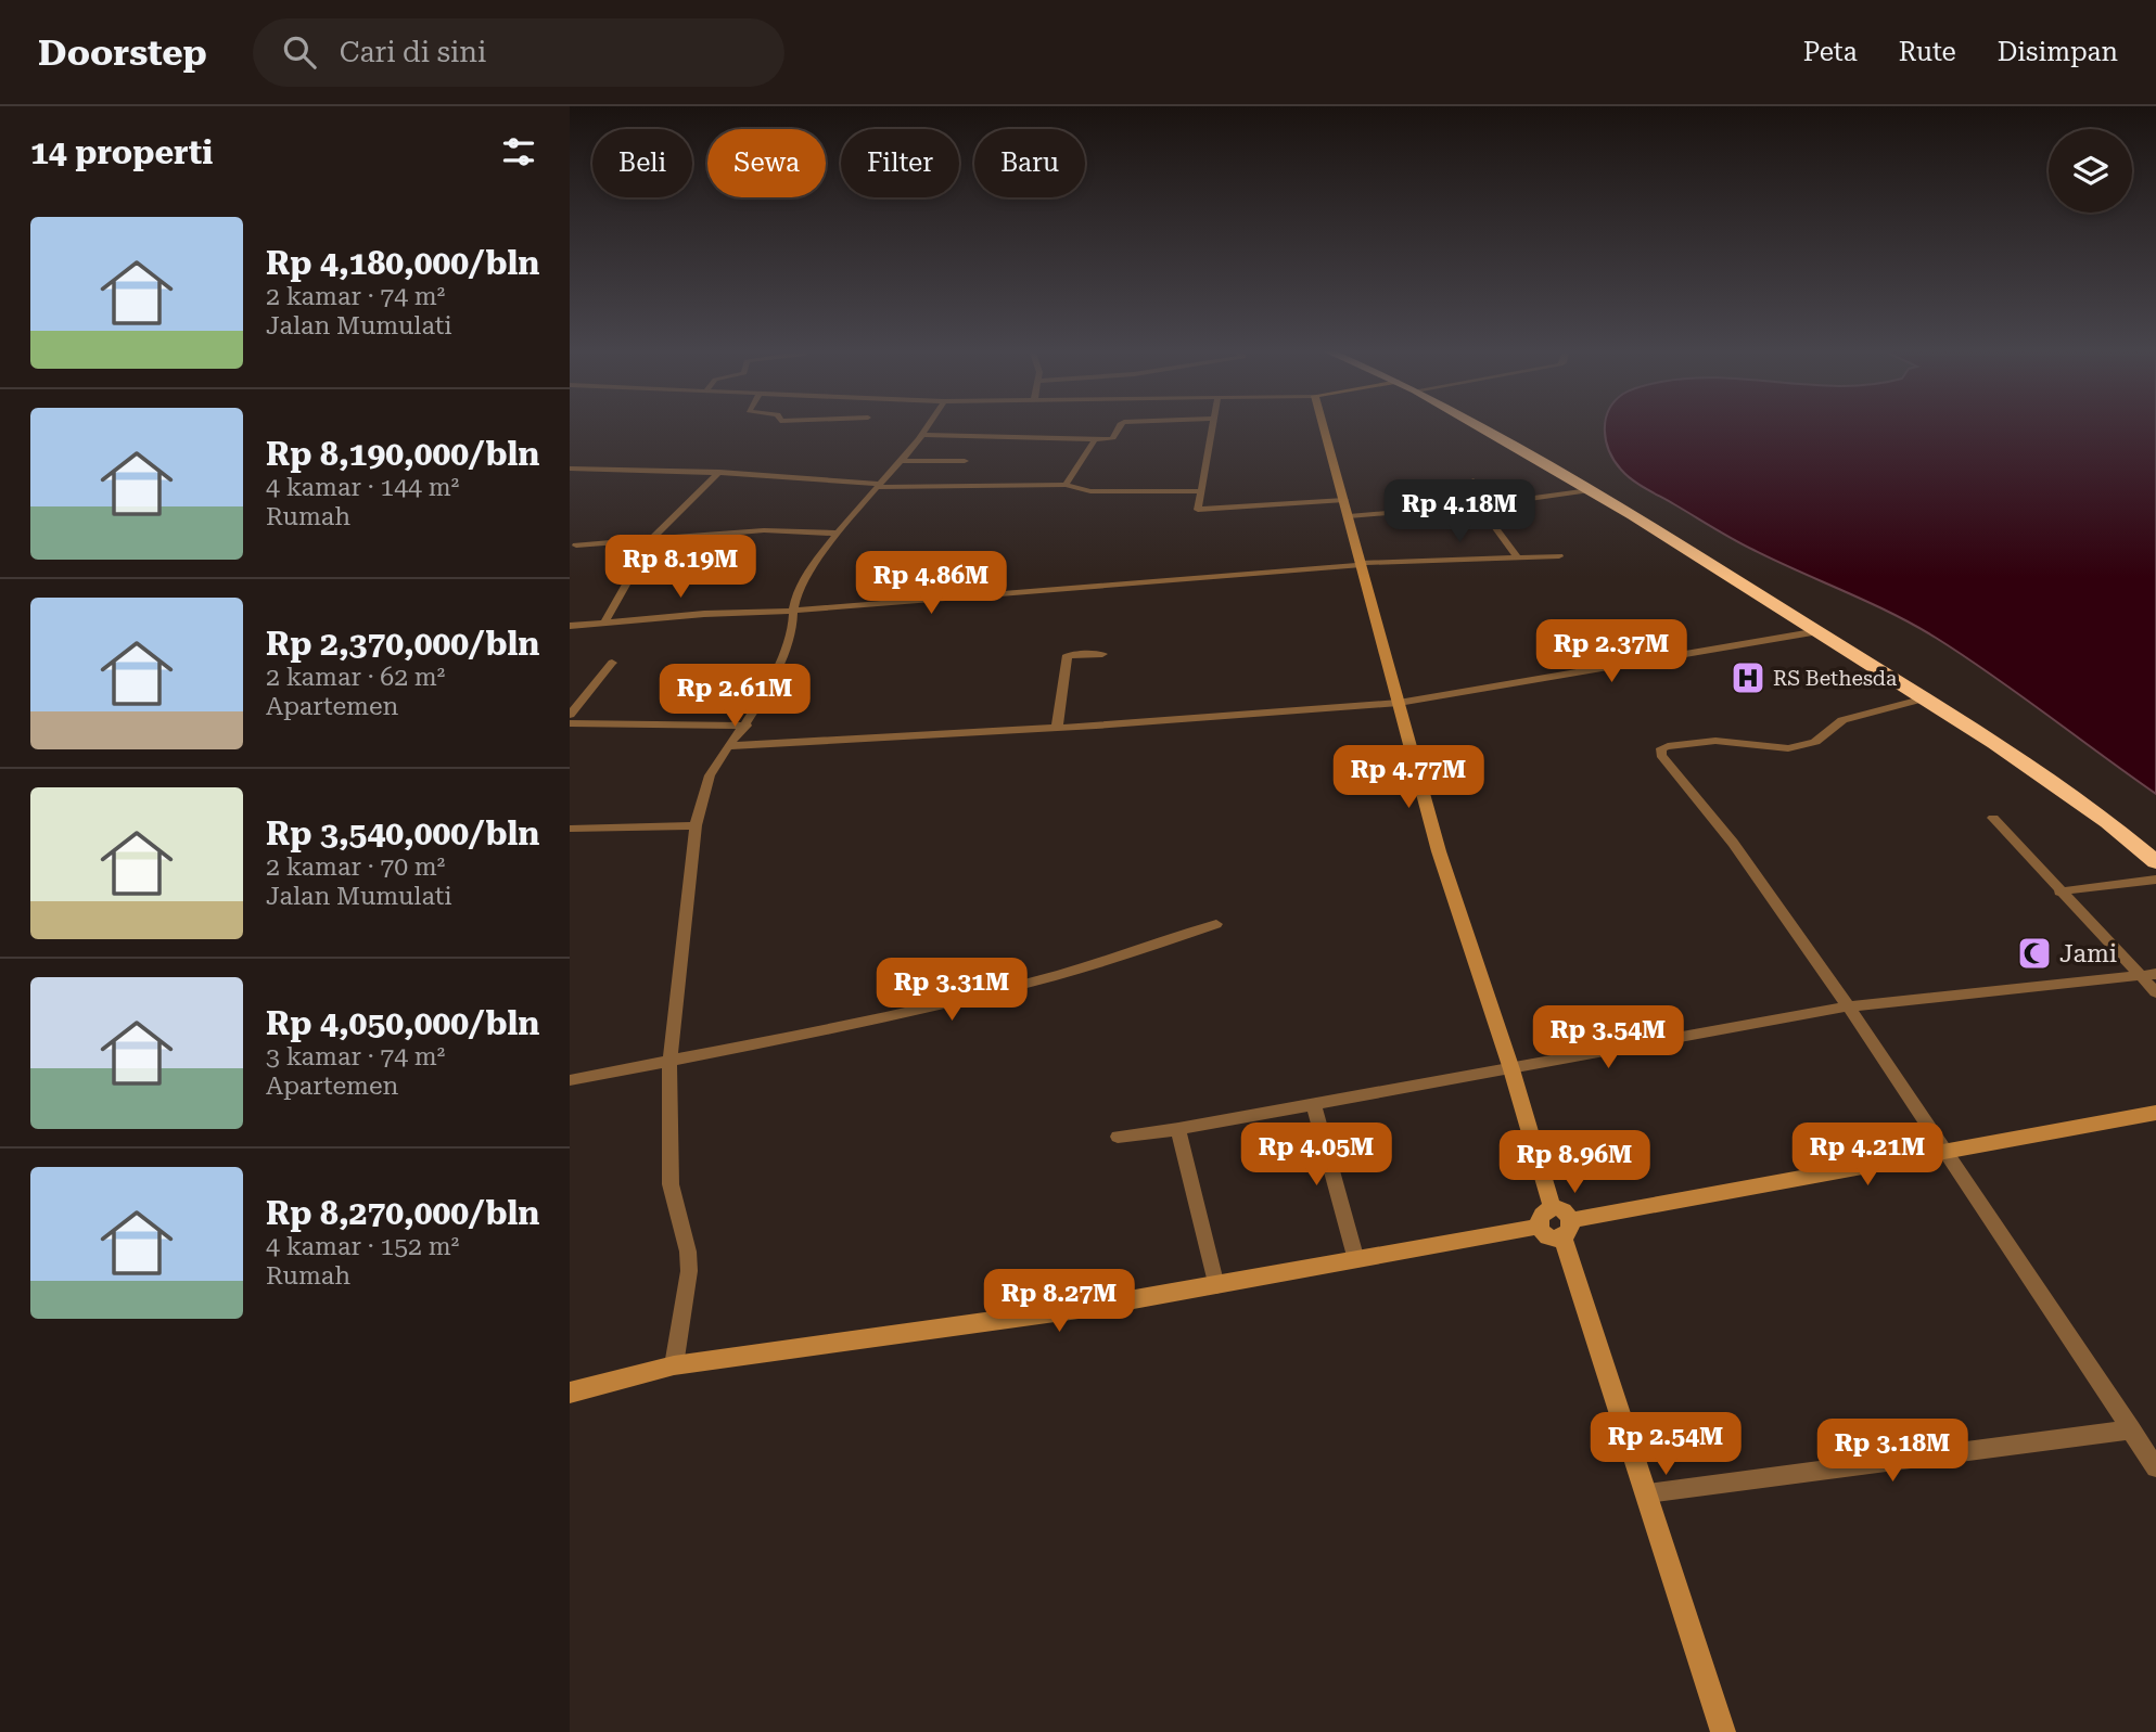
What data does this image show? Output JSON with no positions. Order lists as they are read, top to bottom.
{
  "places": {
    "hospital": ["RS Bethesda"],
    "mosque": ["Jami"]
  },
  "page": {
    "header": "Doorstep",
    "search": "Cari di sini",
    "nav": ["Peta", "Rute", "Disimpan"],
    "heading": "14 properti",
    "chip": [
      "Beli",
      "Sewa",
      "Filter",
      "Baru"
    ],
    "list": [
      {
        "name": "Rp 4,180,000/bln",
        "note": "2 kamar · 74 m² · Jalan Mumulati"
      },
      {
        "name": "Rp 8,190,000/bln",
        "note": "4 kamar · 144 m² · Rumah"
      },
      {
        "name": "Rp 2,370,000/bln",
        "note": "2 kamar · 62 m² · Apartemen"
      },
      {
        "name": "Rp 3,540,000/bln",
        "note": "2 kamar · 70 m² · Jalan Mumulati"
      },
      {
        "name": "Rp 4,050,000/bln",
        "note": "3 kamar · 74 m² · Apartemen"
      },
      {
        "name": "Rp 8,270,000/bln",
        "note": "4 kamar · 152 m² · Rumah"
      }
    ],
    "price": [
      "Rp 4.18M",
      "Rp 8.19M",
      "Rp 4.86M",
      "Rp 2.37M",
      "Rp 2.61M",
      "Rp 4.77M",
      "Rp 3.31M",
      "Rp 3.54M",
      "Rp 4.05M",
      "Rp 4.21M",
      "Rp 8.96M",
      "Rp 8.27M",
      "Rp 2.54M",
      "Rp 3.18M"
    ]
  }
}
